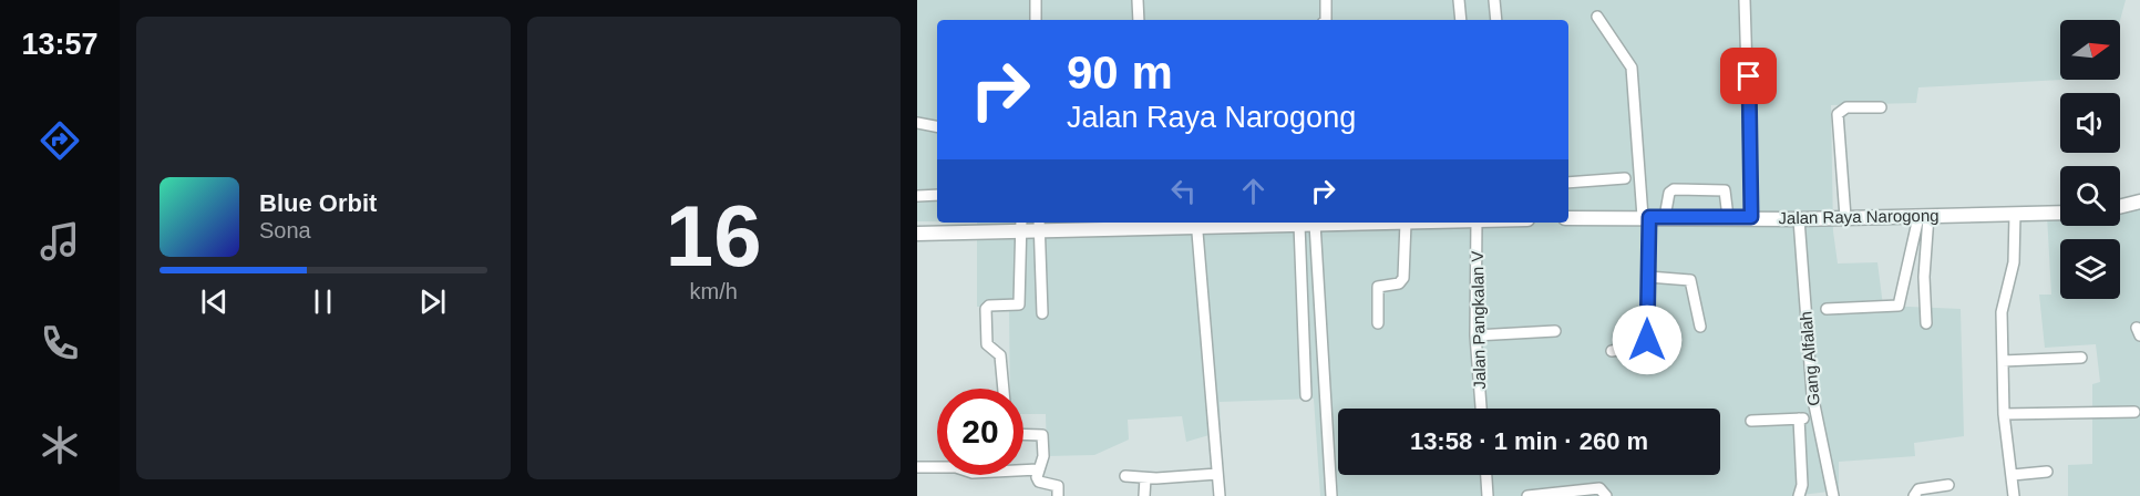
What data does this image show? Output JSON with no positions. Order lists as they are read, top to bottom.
{
  "streets": {
    "main road": ["Jalan Raya Narogong"],
    "street": ["Jalan Pangkalan V", "Gang Alfalah"]
  },
  "crossings": [
    ["Jalan Raya Narogong", "Gang Alfalah"]
  ],
  "north": "right",
  "page": {
    "tabs": "13:57",
    "tile": ["16", "km/h"],
    "turn": ["90 m", "Jalan Raya Narogong"],
    "song": ["Blue Orbit", "Sona"],
    "limit": "20",
    "trip": "13:58 · 1 min · 260 m"
  }
}
